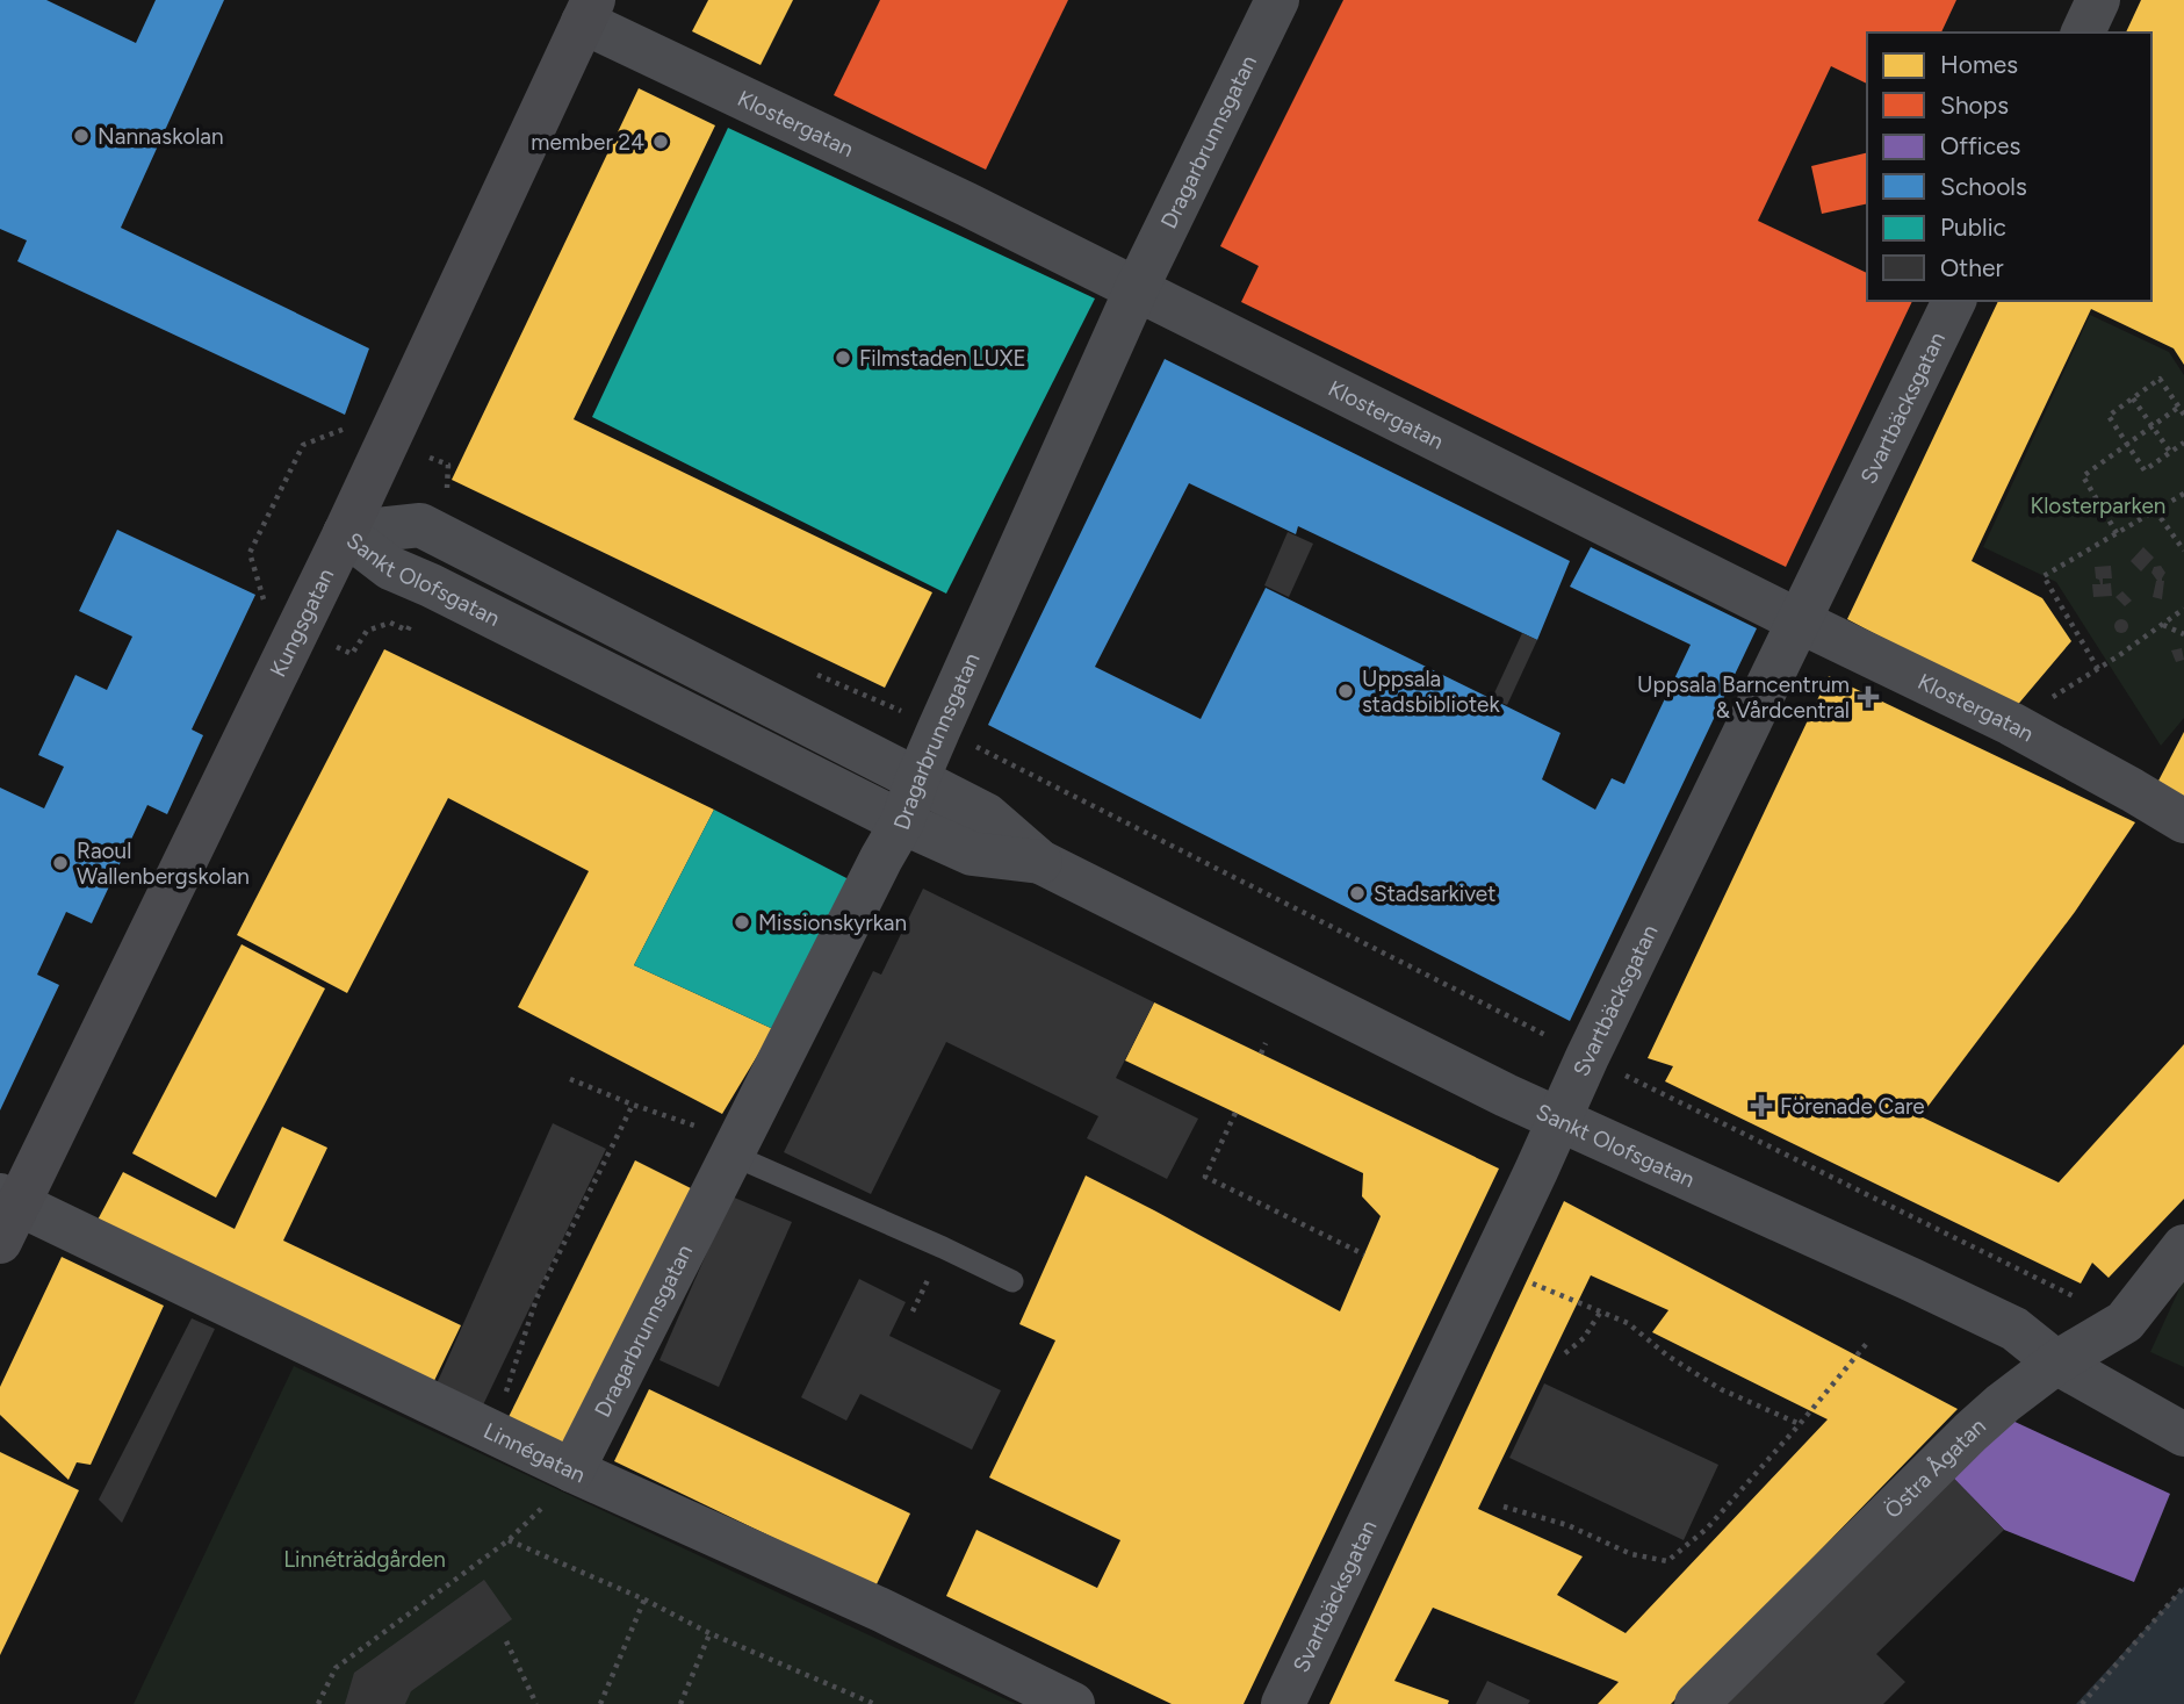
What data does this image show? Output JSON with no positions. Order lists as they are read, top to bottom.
{
  "streets": {
    "main road": ["Kungsgatan"],
    "street": [
      "Klostergatan",
      "Dragarbrunnsgatan",
      "Svartbäcksgatan",
      "Sankt Olofsgatan",
      "Linnégatan",
      "Östra Ågatan"
    ]
  },
  "crossings": [
    ["Klostergatan", "Dragarbrunnsgatan"],
    ["Klostergatan", "Svartbäcksgatan"],
    ["Klostergatan", "Kungsgatan"],
    ["Dragarbrunnsgatan", "Sankt Olofsgatan"],
    ["Dragarbrunnsgatan", "Linnégatan"],
    ["Svartbäcksgatan", "Sankt Olofsgatan"],
    ["Sankt Olofsgatan", "Kungsgatan"],
    ["Sankt Olofsgatan", "Östra Ågatan"],
    ["Kungsgatan", "Linnégatan"]
  ],
  "parks": ["Klosterparken", "Linnéträdgården"],
  "places": {
    "other": [
      "Nannaskolan",
      "member 24",
      "Filmstaden LUXE",
      "Uppsala stadsbibliotek",
      "Raoul Wallenbergskolan",
      "Stadsarkivet",
      "Missionskyrkan"
    ],
    "health": ["Uppsala Barncentrum & Vårdcentral", "Förenade Care"]
  },
  "legend": [
    "Homes",
    "Shops",
    "Offices",
    "Schools",
    "Public",
    "Other"
  ]
}
